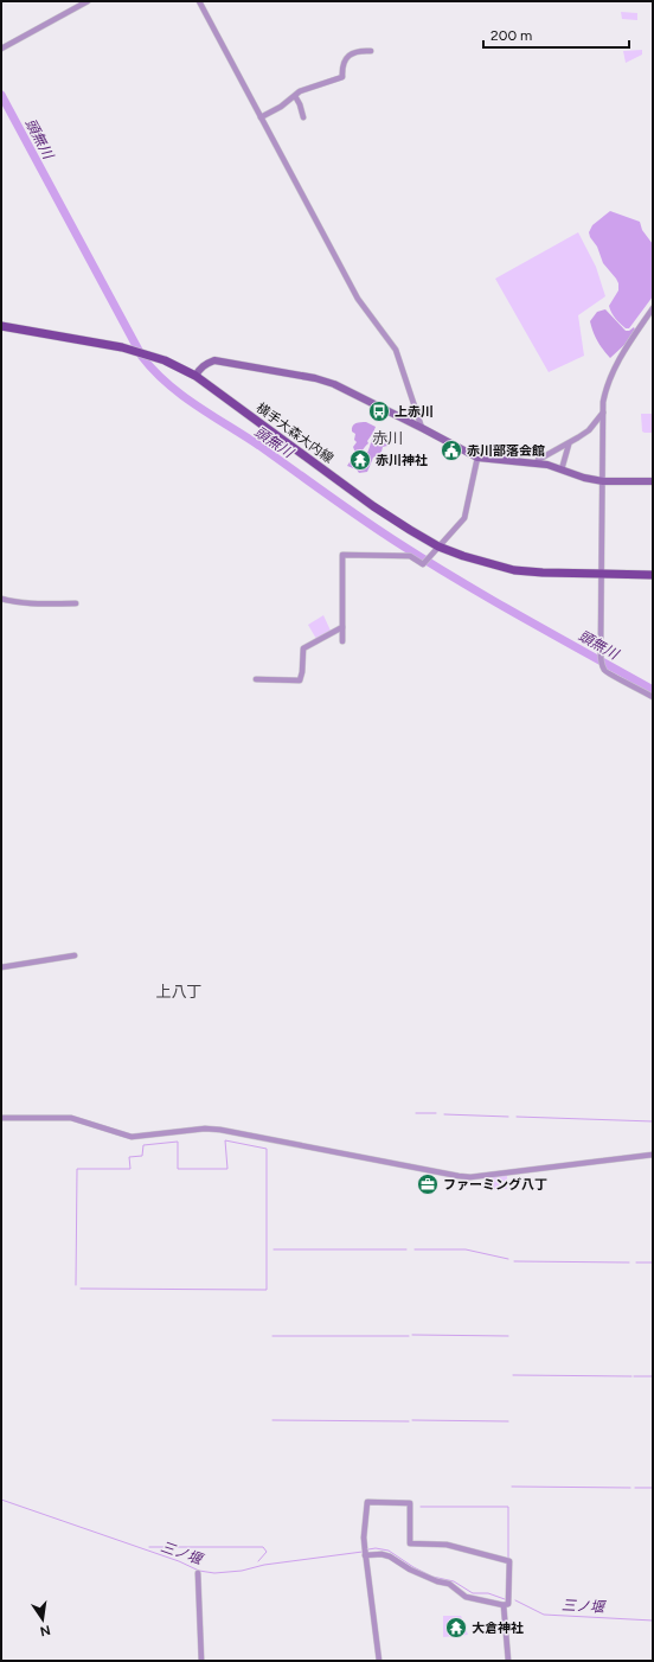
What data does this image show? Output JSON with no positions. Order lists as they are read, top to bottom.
{
  "streets": {
    "main road": ["横手大森大内線"]
  },
  "districts": ["赤川", "上八丁"],
  "water": ["頭無川", "三ノ堰"],
  "places": {
    "bus stop": ["上赤川"],
    "public building": ["赤川部落会館"],
    "temple": ["赤川神社", "大倉神社"],
    "office": ["ファーミング八丁"]
  },
  "scale_bar": "200 m",
  "north": "bottom"
}
